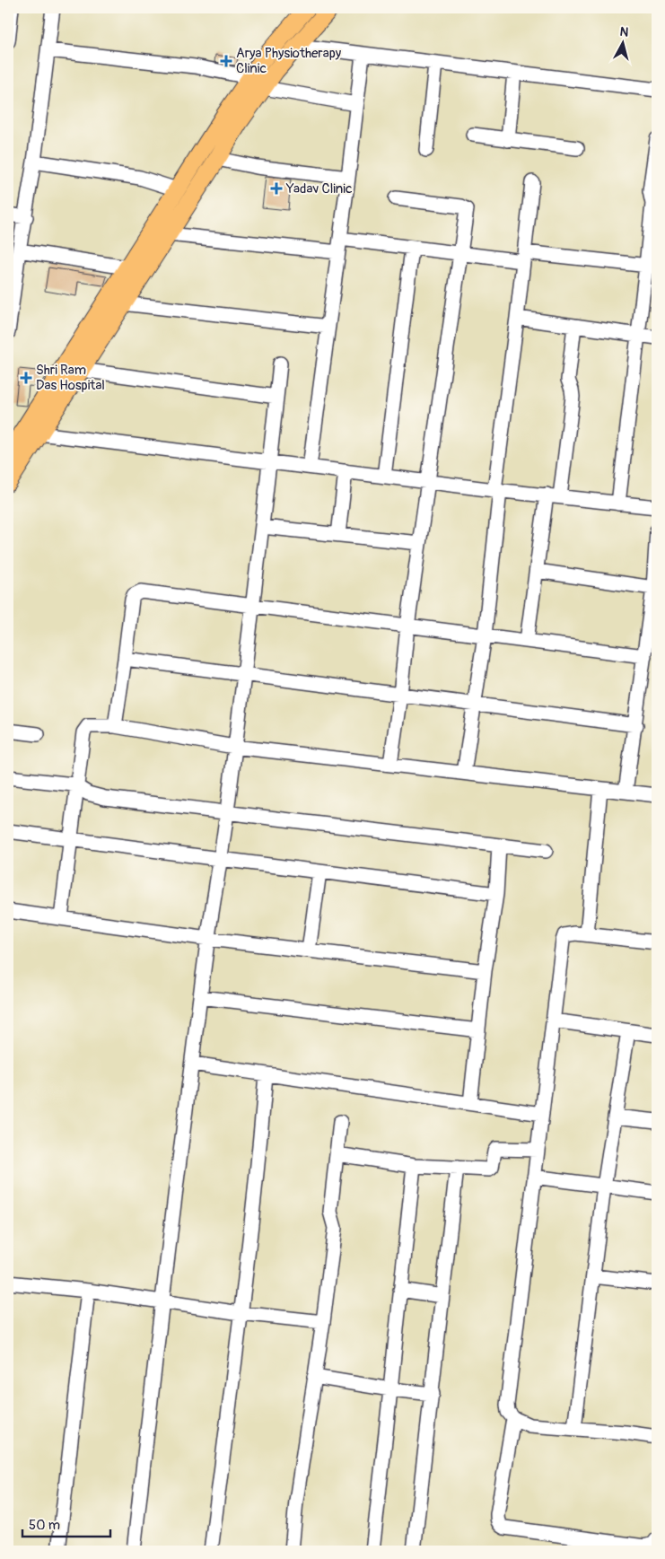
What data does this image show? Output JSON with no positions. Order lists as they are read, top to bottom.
{
  "places": {
    "health": ["Arya Physiotherapy Clinic", "Yadav Clinic", "Shri Ram Das Hospital"]
  },
  "scale_bar": "50 m",
  "north": "top"
}
